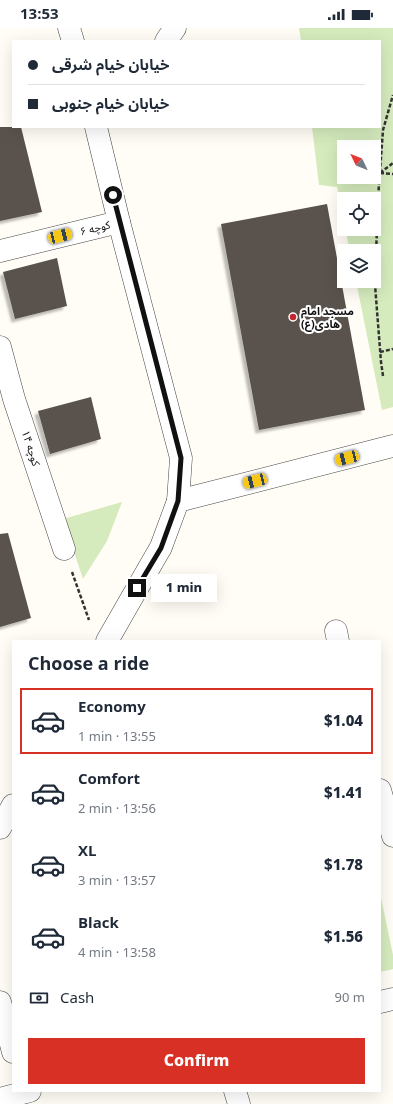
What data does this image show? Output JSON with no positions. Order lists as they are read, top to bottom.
{
  "streets": {
    "street": ["کوچه ۶", "کوچه ۱۴"]
  },
  "places": ["مسجد امام هادی(ع)"],
  "north": "top left",
  "page": {
    "status": "13:53",
    "banner": ["خیابان خیام شرقی", "خیابان خیام جنوبی"],
    "bubble": "1 min",
    "heading": "Choose a ride",
    "list": [
      {
        "name": "Economy",
        "note": "1 min · 13:55",
        "value": "$1.04"
      },
      {
        "name": "Comfort",
        "note": "2 min · 13:56",
        "value": "$1.41"
      },
      {
        "name": "XL",
        "note": "3 min · 13:57",
        "value": "$1.78"
      },
      {
        "name": "Black",
        "note": "4 min · 13:58",
        "value": "$1.56"
      }
    ],
    "pay": ["Cash", "90 m"],
    "buttons": "Confirm"
  }
}
